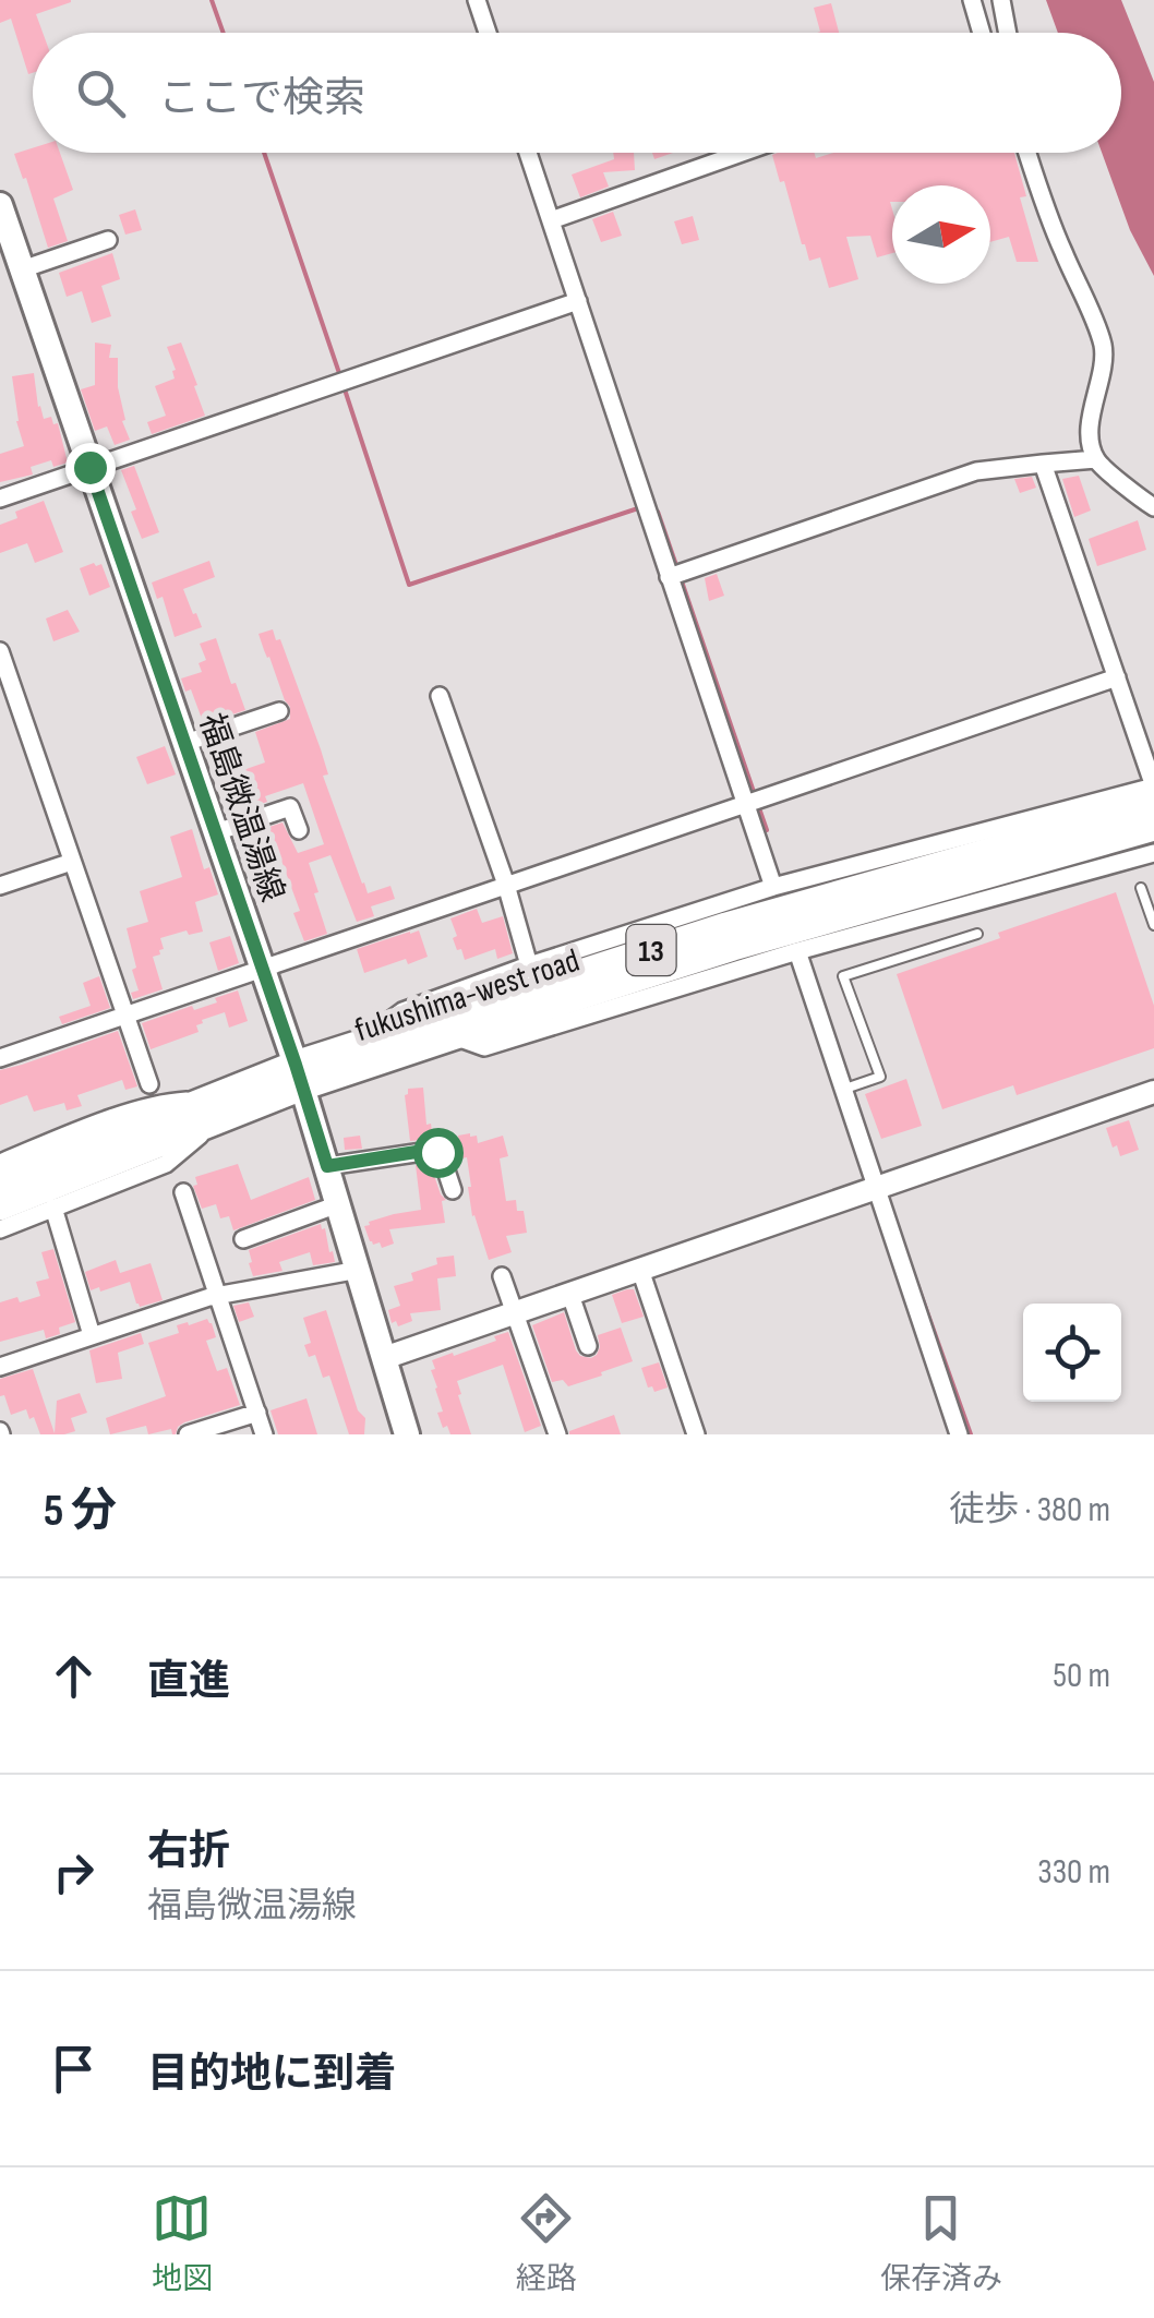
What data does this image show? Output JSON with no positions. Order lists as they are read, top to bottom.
{
  "streets": {
    "highway": ["13", "fukushima-west road"],
    "main road": ["福島微温湯線"]
  },
  "crossings": [
    ["福島微温湯線", "fukushima-west road"]
  ],
  "north": "right",
  "page": {
    "search": "ここで検索",
    "heading": ["5 分", "徒歩 · 380 m"],
    "list": [
      ["直進", "50 m"],
      ["右折", "福島微温湯線", "330 m"],
      "目的地に到着"
    ],
    "nav": ["地図", "経路", "保存済み"]
  }
}
